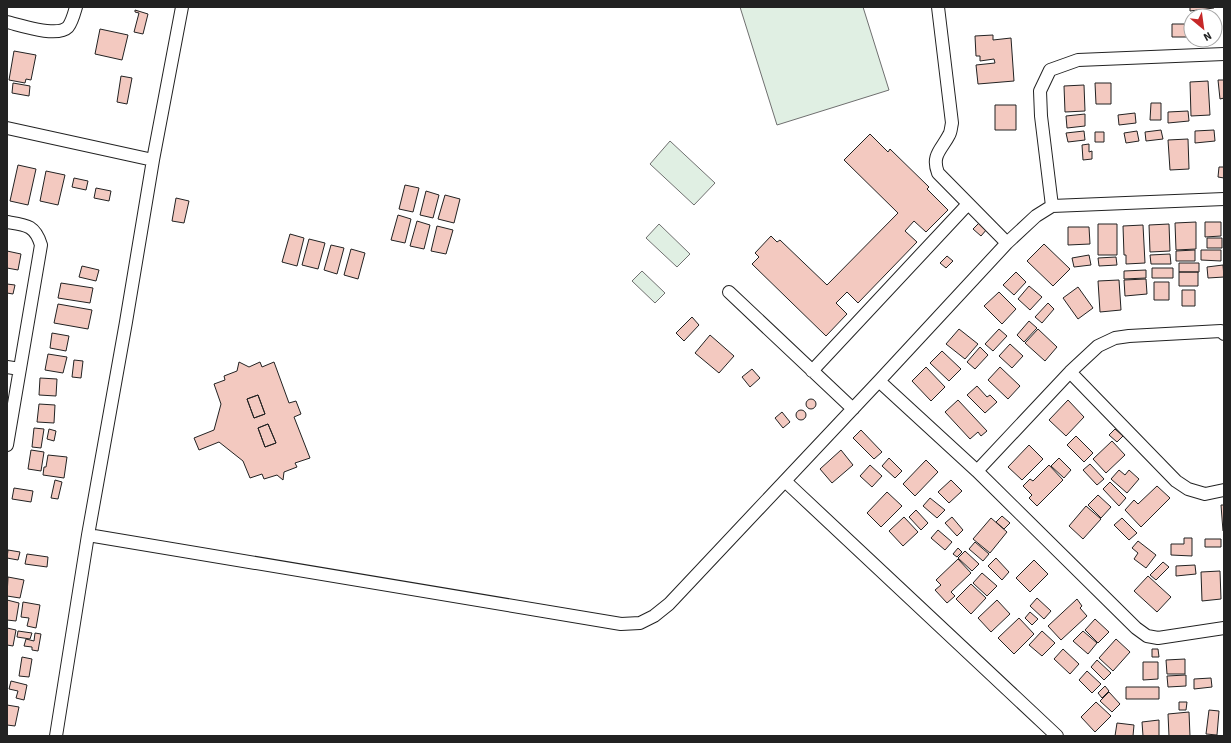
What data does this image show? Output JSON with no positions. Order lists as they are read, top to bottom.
{
  "north": "bottom right"
}
